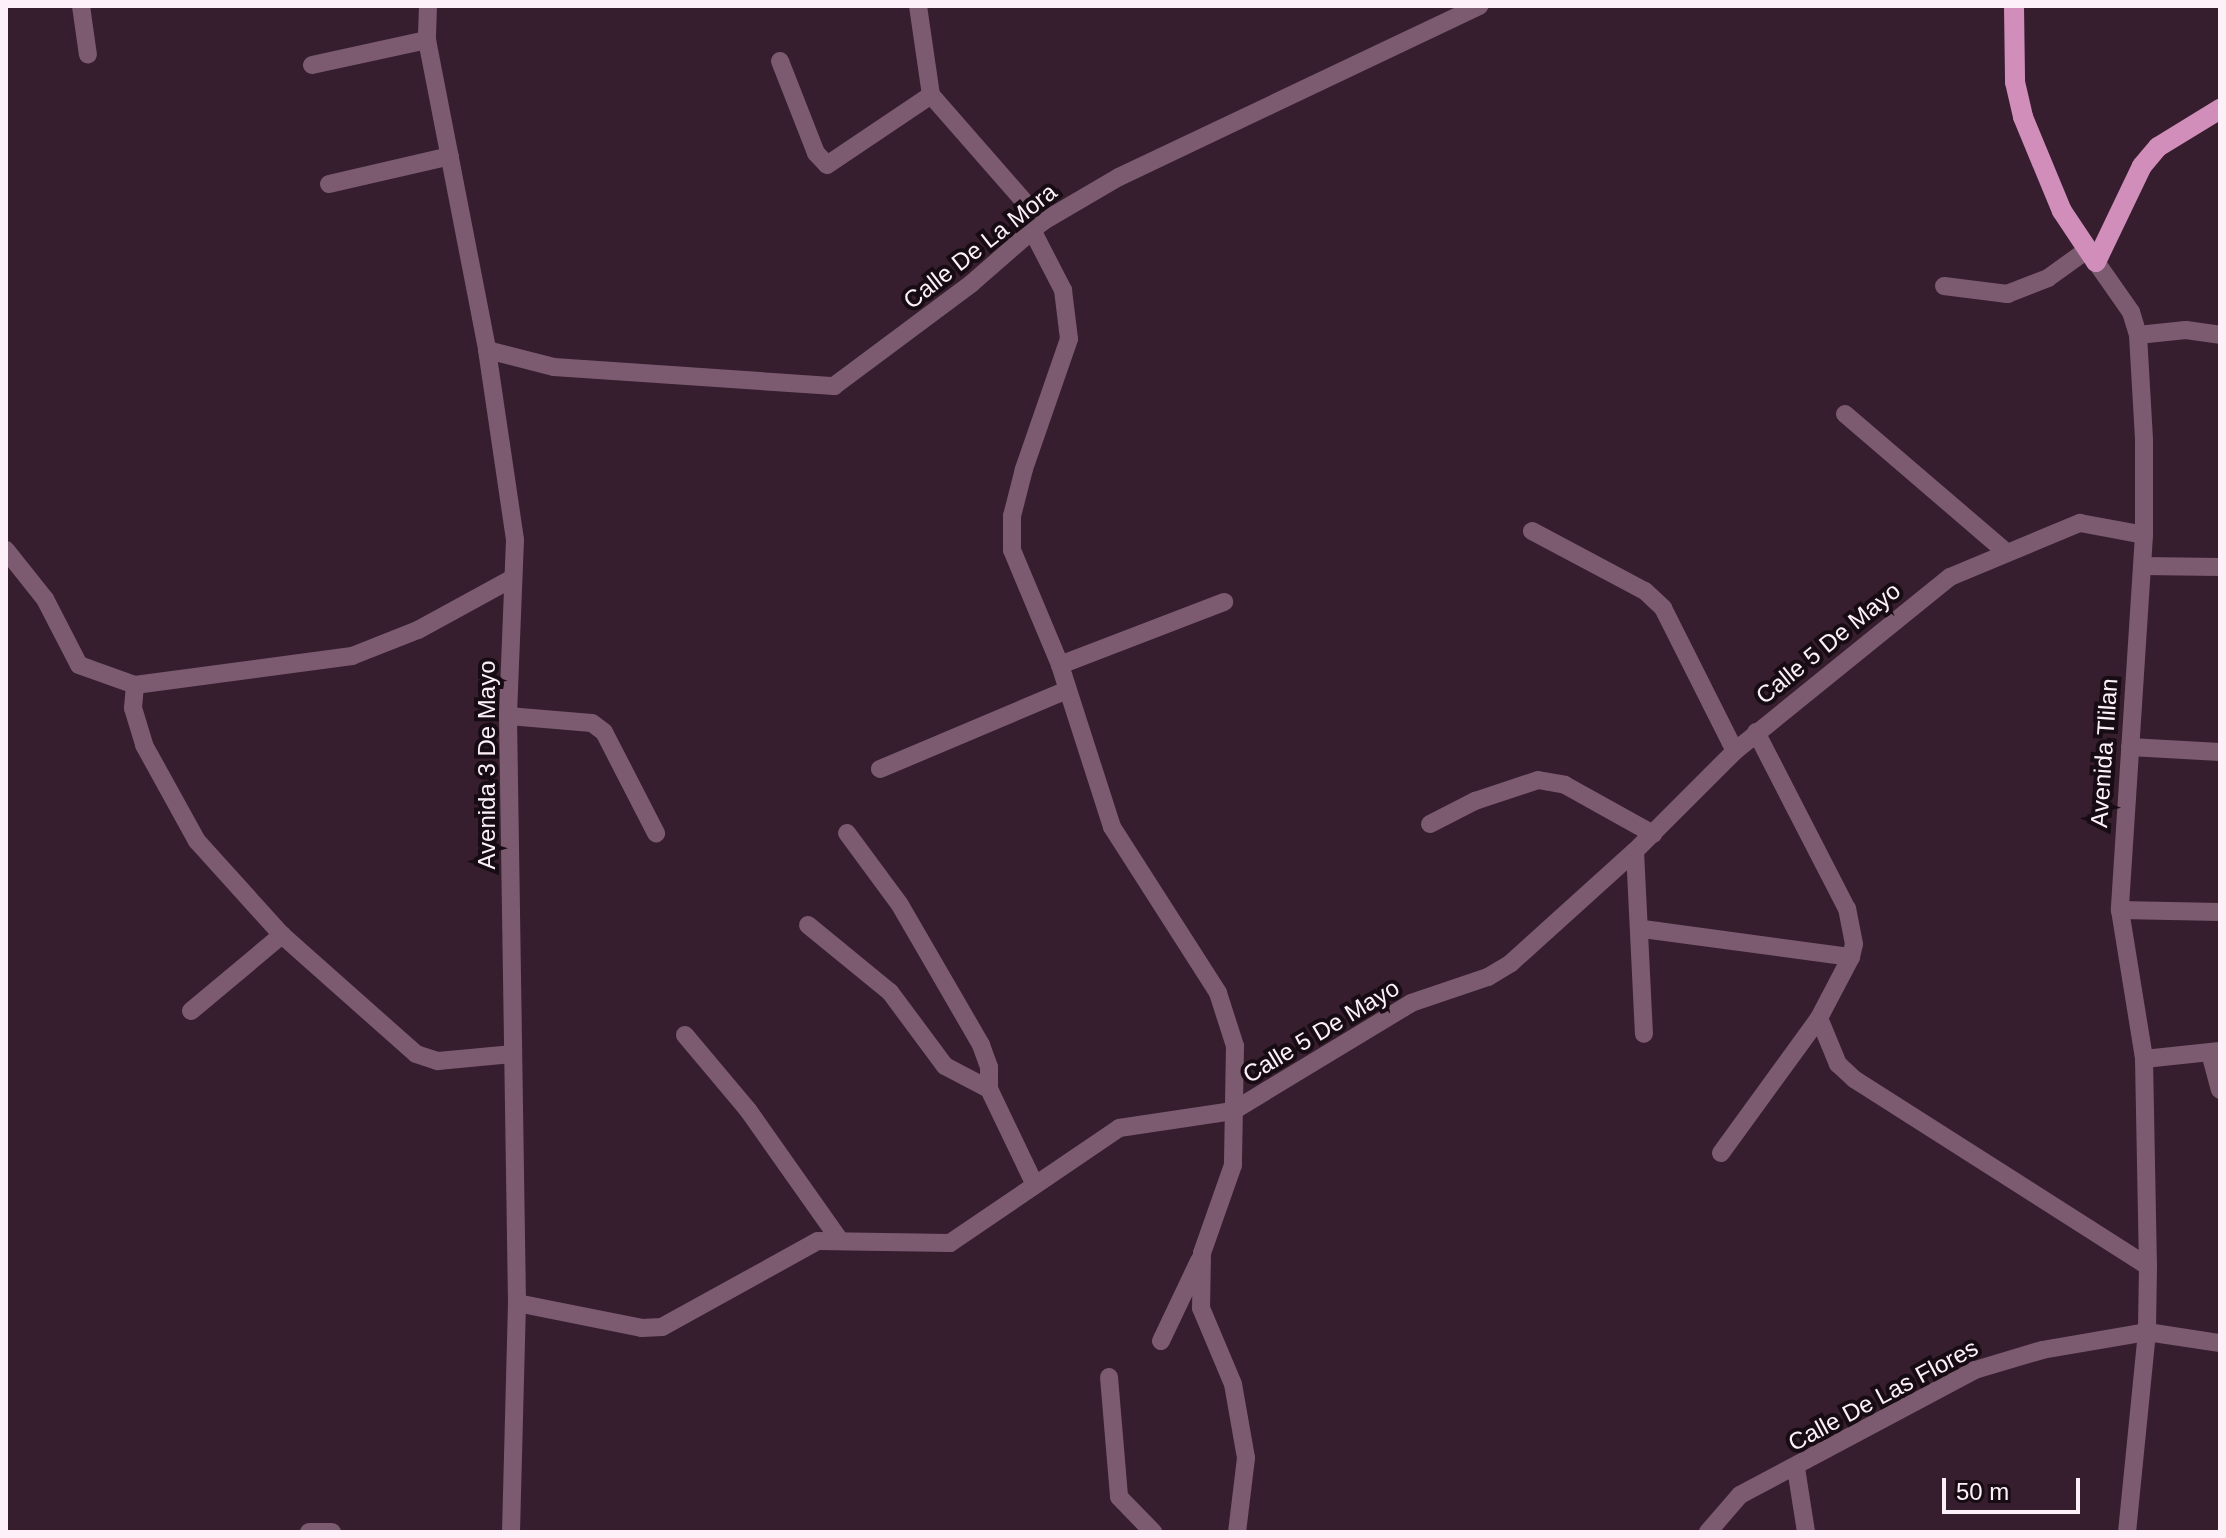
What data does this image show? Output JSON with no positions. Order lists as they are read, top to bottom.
{
  "streets": {
    "main road": ["Avenida Tlilan"],
    "street": [
      "Calle De La Mora",
      "Calle 5 De Mayo",
      "Avenida 3 De Mayo",
      "Calle De Las Flores"
    ]
  },
  "crossings": [
    ["Calle De La Mora", "Avenida 3 De Mayo"],
    ["Calle 5 De Mayo", "Avenida Tlilan"],
    ["Calle 5 De Mayo", "Avenida 3 De Mayo"],
    ["Avenida Tlilan", "Calle De Las Flores"]
  ],
  "scale_bar": "50 m"
}
